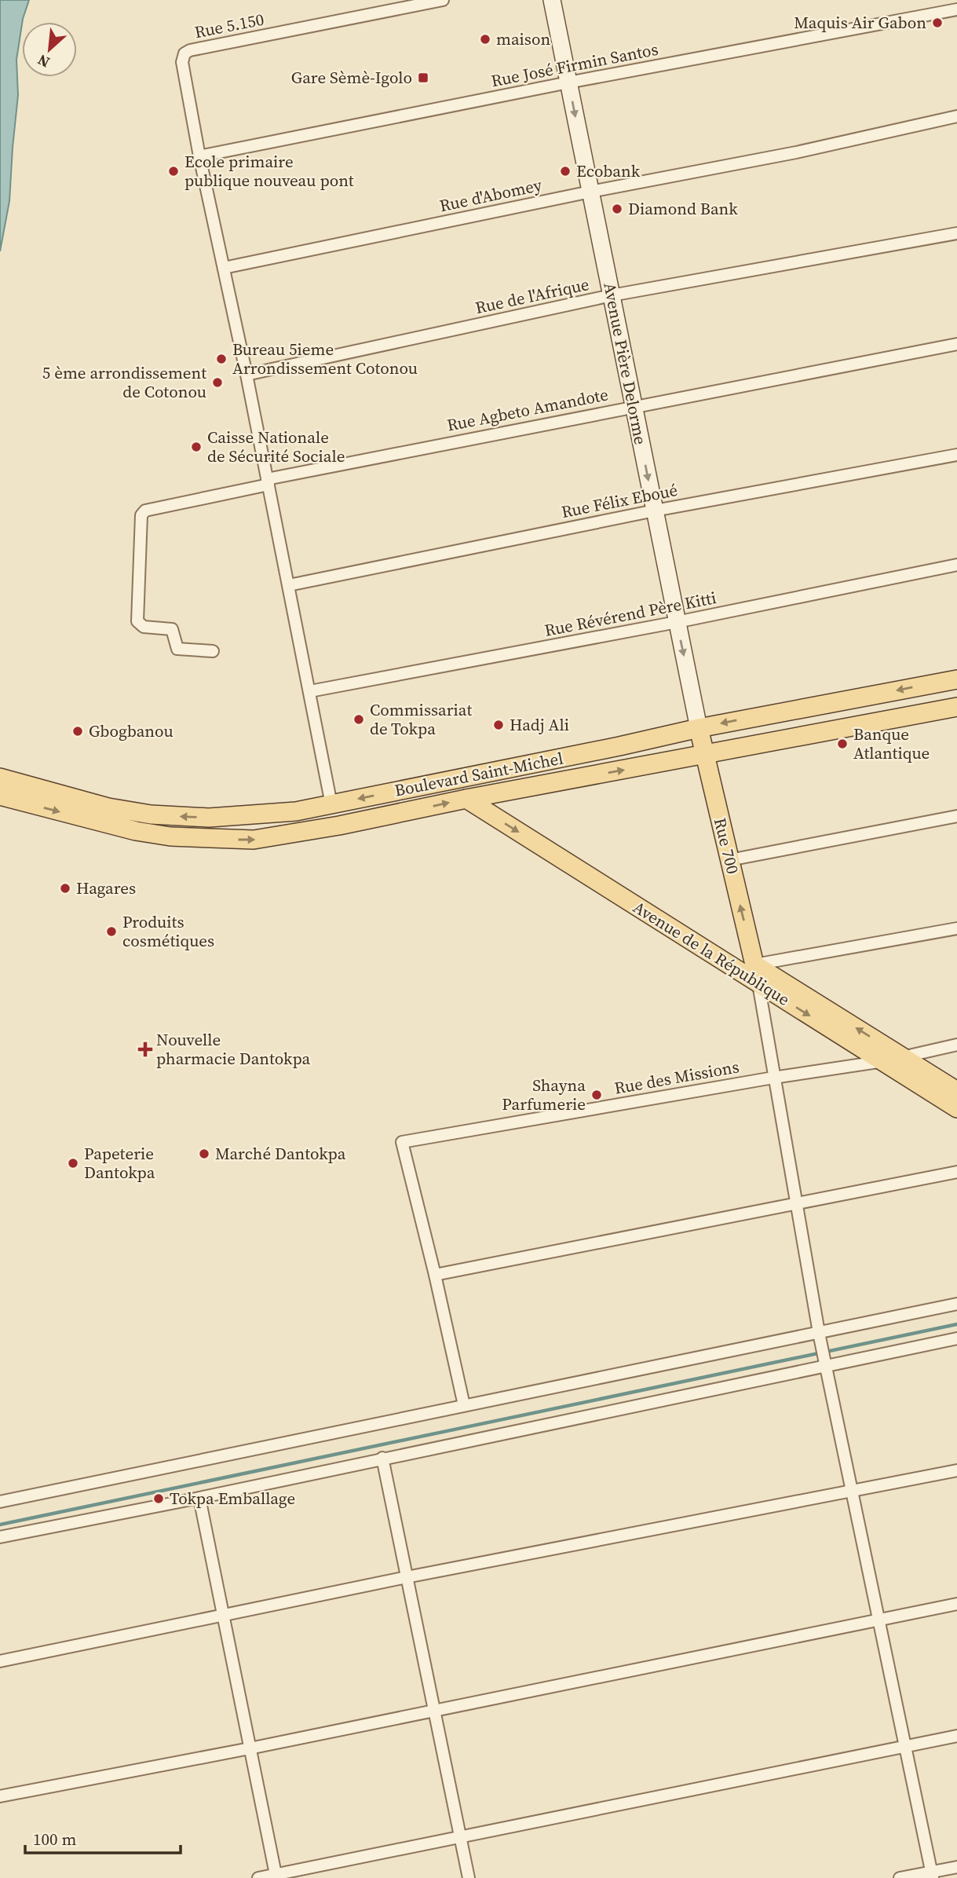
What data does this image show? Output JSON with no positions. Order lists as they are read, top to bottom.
{
  "streets": {
    "main road": [
      "Avenue Pière Delorme",
      "Boulevard Saint-Michel",
      "Rue 700",
      "Avenue de la République"
    ],
    "street": [
      "Rue 5.150",
      "Rue José Firmin Santos",
      "Rue d'Abomey",
      "Rue de l'Afrique",
      "Rue Agbeto Amandote",
      "Rue Félix Eboué",
      "Rue Révérend Père Kitti",
      "Rue des Missions"
    ]
  },
  "crossings": [
    ["Rue 5.150", "Rue José Firmin Santos"],
    ["Rue José Firmin Santos", "Avenue Pière Delorme"],
    ["Rue d'Abomey", "Avenue Pière Delorme"],
    ["Rue de l'Afrique", "Avenue Pière Delorme"],
    ["Avenue Pière Delorme", "Rue Agbeto Amandote"],
    ["Avenue Pière Delorme", "Rue Félix Eboué"],
    ["Avenue Pière Delorme", "Rue Révérend Père Kitti"],
    ["Avenue Pière Delorme", "Boulevard Saint-Michel"],
    ["Avenue Pière Delorme", "Rue 700"],
    ["Boulevard Saint-Michel", "Rue 700"],
    ["Boulevard Saint-Michel", "Avenue de la République"],
    ["Rue 700", "Avenue de la République"],
    ["Avenue de la République", "Rue des Missions"]
  ],
  "one_way": ["Avenue Pière Delorme", "Rue 700"],
  "places": {
    "other": [
      "Maquis Air Gabon",
      "maison",
      "Ecole primaire publique nouveau pont",
      "Ecobank",
      "Diamond Bank",
      "Bureau 5ieme Arrondissement Cotonou",
      "5 ème arrondissement de Cotonou",
      "Caisse Nationale de Sécurité Sociale",
      "Commissariat de Tokpa",
      "Hadj Ali",
      "Gbogbanou",
      "Banque Atlantique",
      "Hagares",
      "Produits cosmétiques",
      "Shayna Parfumerie",
      "Marché Dantokpa",
      "Papeterie Dantokpa",
      "Tokpa Emballage"
    ],
    "transit": ["Gare Sèmè-Igolo"],
    "health": ["Nouvelle pharmacie Dantokpa"]
  },
  "scale_bar": "100 m",
  "north": "bottom left"
}
